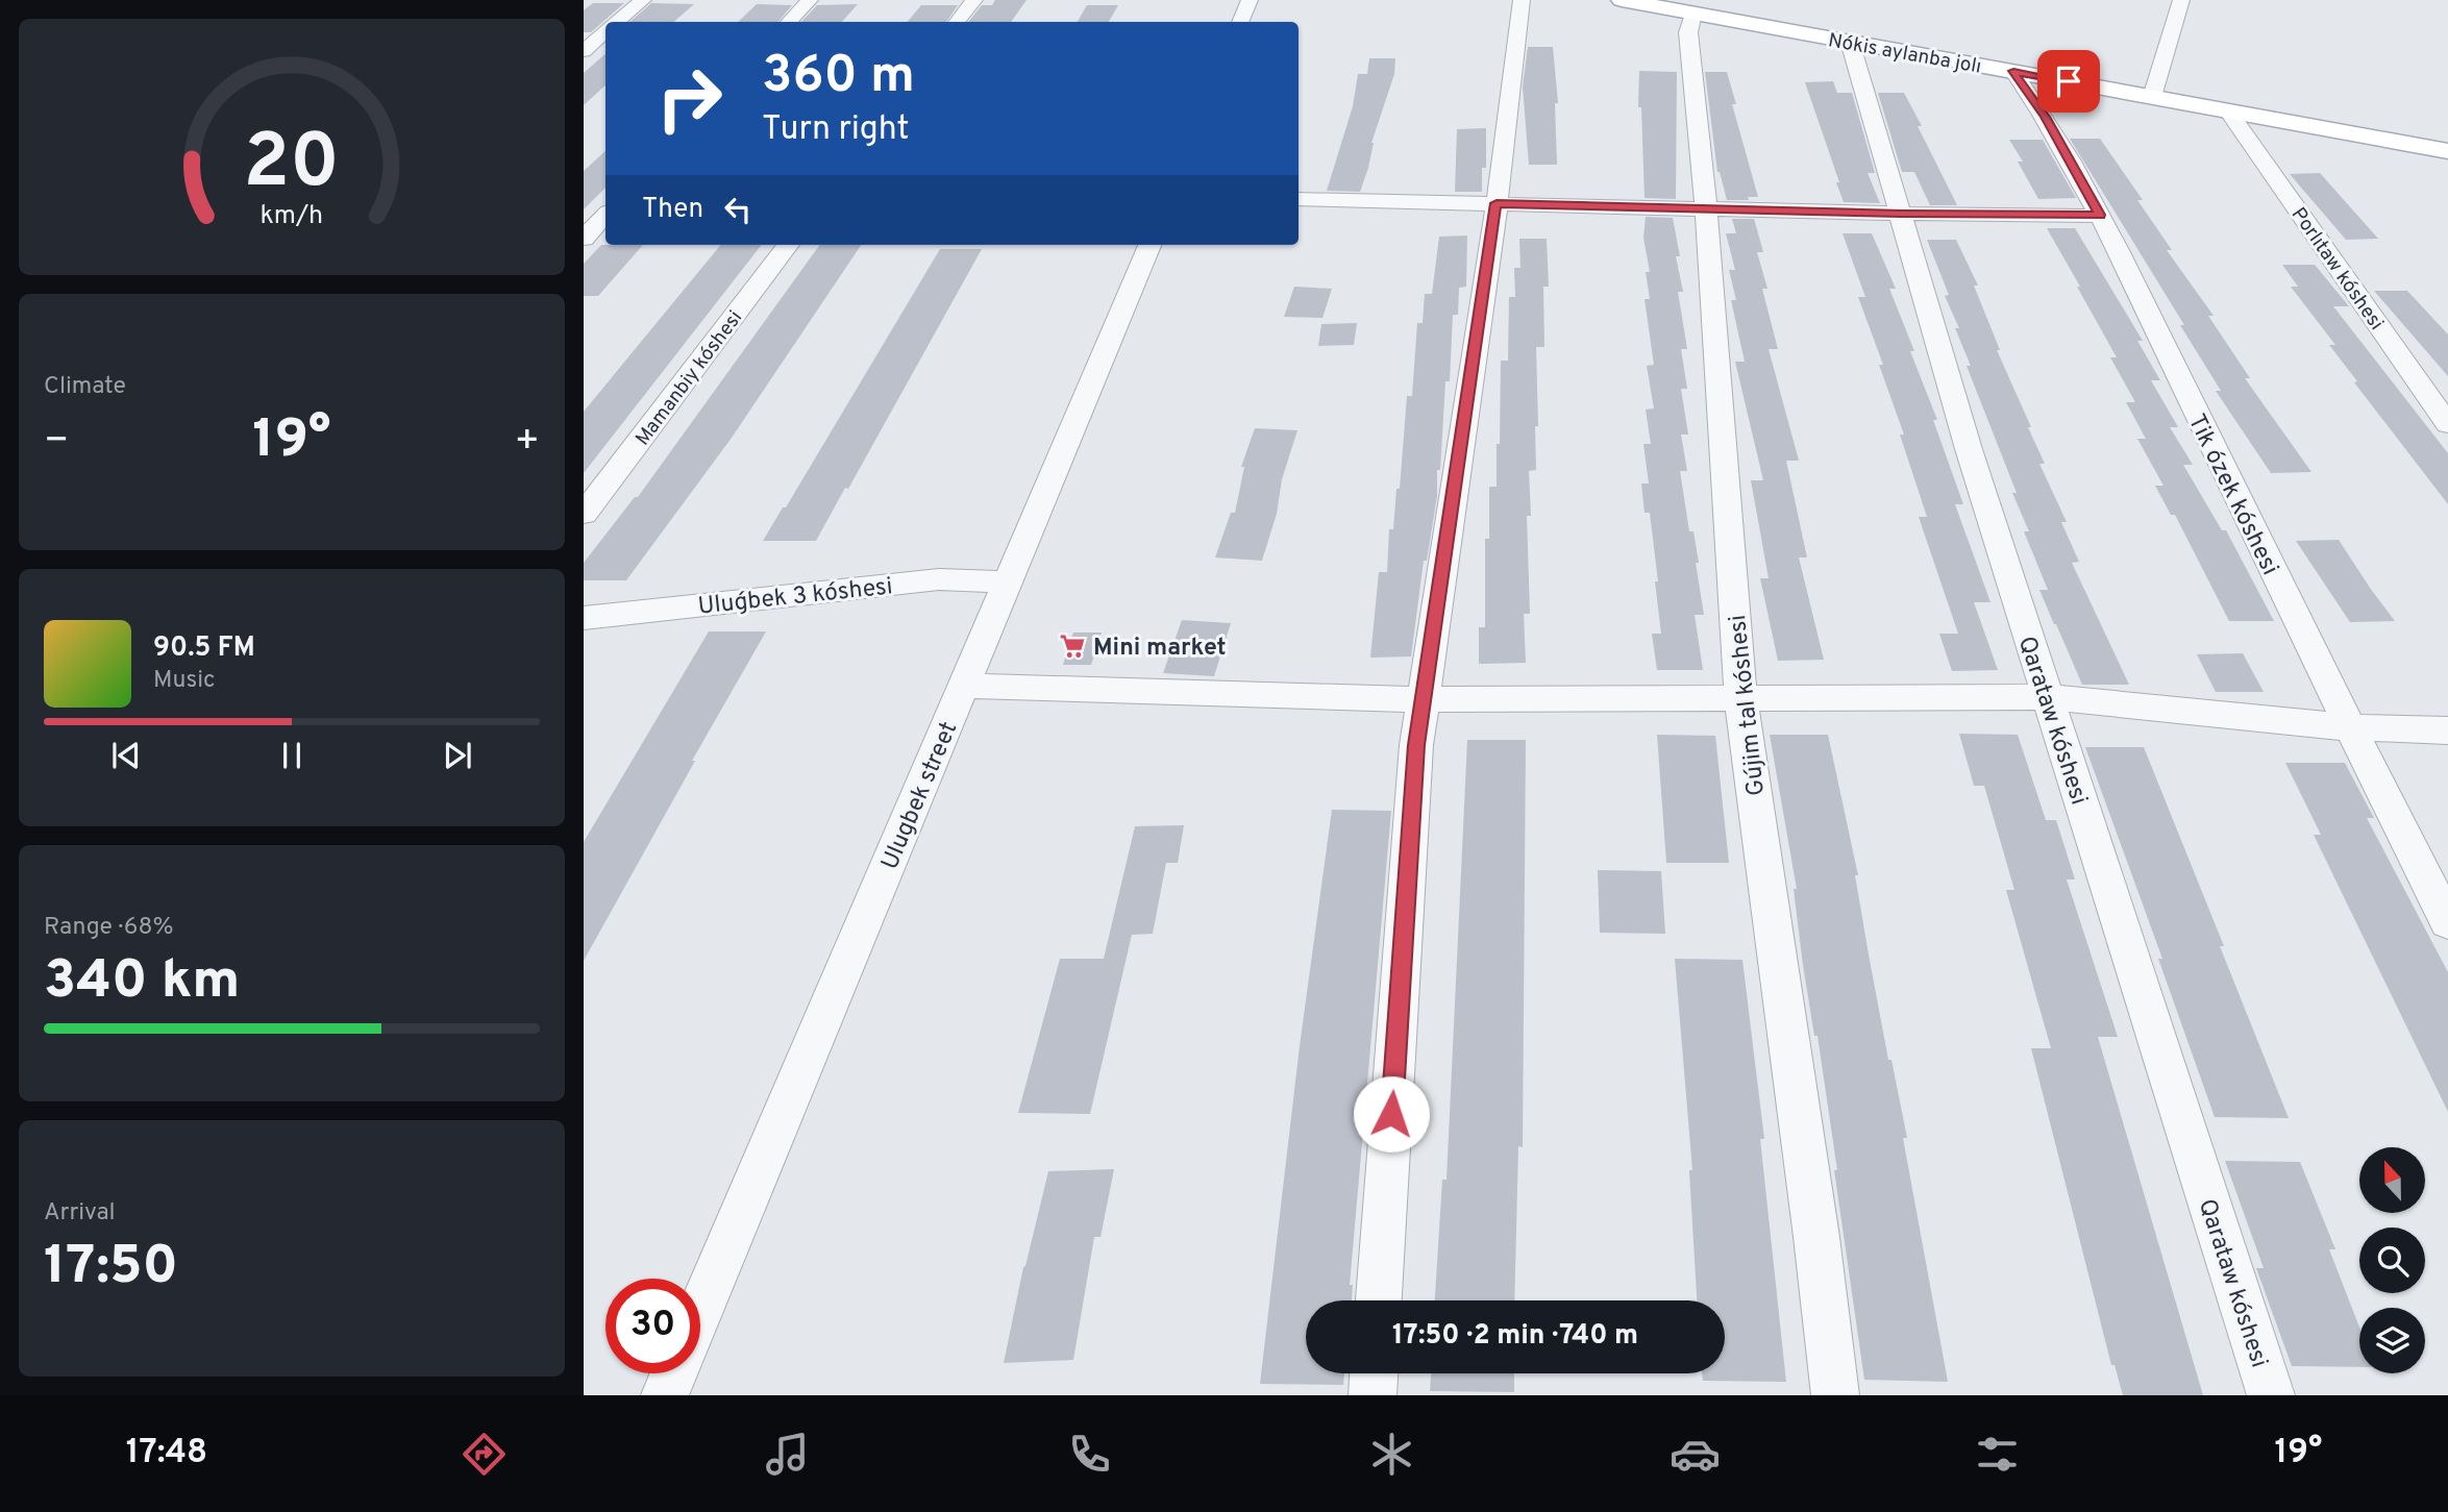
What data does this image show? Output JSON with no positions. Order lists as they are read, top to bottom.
{
  "streets": {
    "main road": ["Nókis aylanba jolı"],
    "street": [
      "Porlıtaw kóshesi",
      "Mamanbiy kóshesi",
      "Tik ózek kóshesi",
      "Uluǵbek 3 kóshesi",
      "Gújim tal kóshesi",
      "Qarataw kóshesi",
      "Ulugbek street"
    ]
  },
  "crossings": [
    ["Nókis aylanba jolı", "Porlıtaw kóshesi"],
    ["Nókis aylanba jolı", "Tik ózek kóshesi"],
    ["Nókis aylanba jolı", "Gújim tal kóshesi"],
    ["Nókis aylanba jolı", "Qarataw kóshesi"],
    ["Uluǵbek 3 kóshesi", "Ulugbek street"]
  ],
  "places": {
    "supermarket": ["Mini market"]
  },
  "north": "top",
  "page": {
    "turn": ["360 m", "Turn right"],
    "then": "Then",
    "tile": [
      "Climate",
      ["Range · 68%", "340 km"],
      ["Arrival", "17:50"]
    ],
    "heat": ["−", "19°", "+"],
    "song": ["90.5 FM", "Music"],
    "limit": "30",
    "trip": "17:50 · 2 min · 740 m",
    "tabs": ["17:48", "19°"],
    "gauge": ["20", "km/h"]
  }
}
